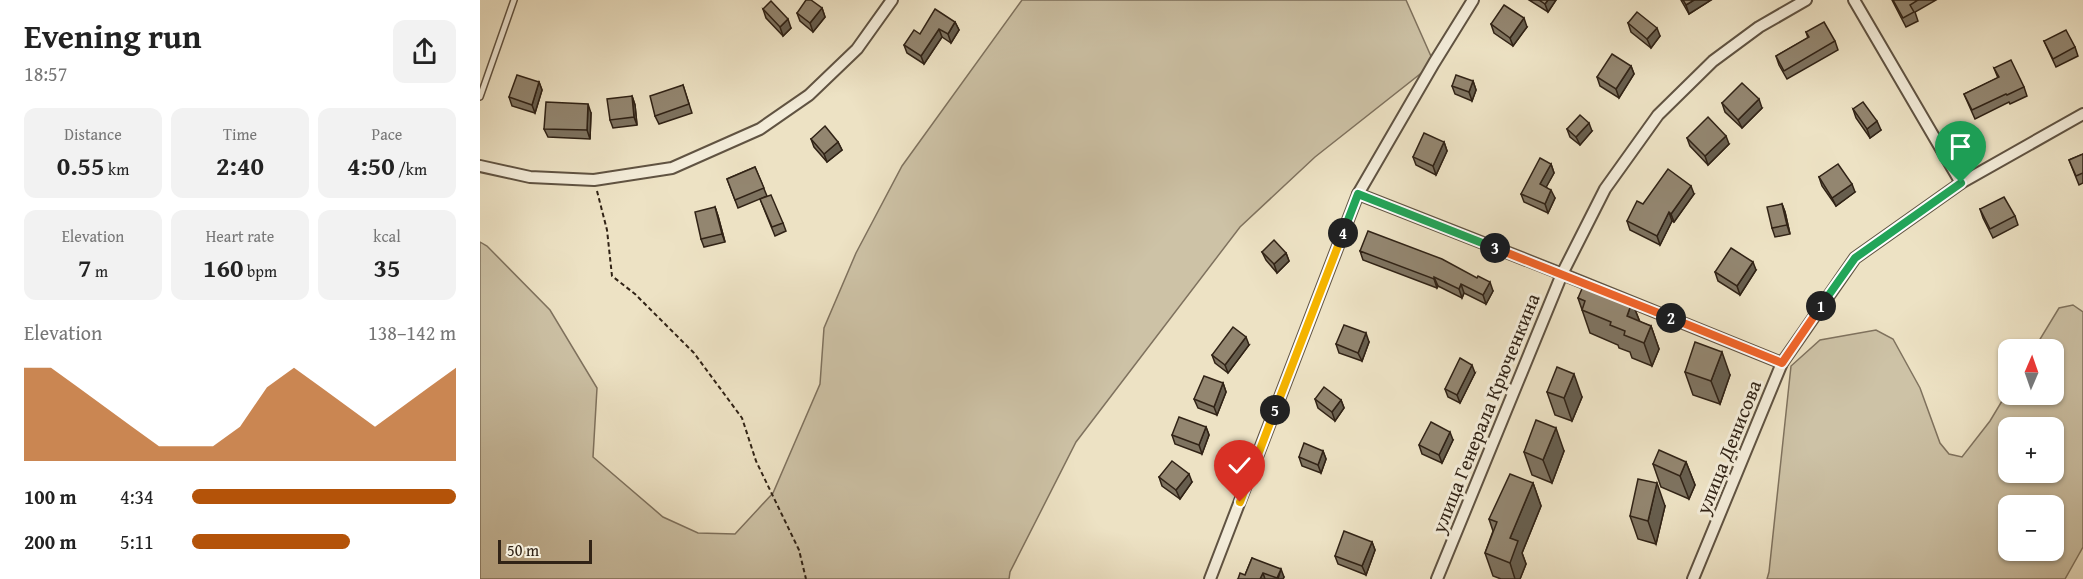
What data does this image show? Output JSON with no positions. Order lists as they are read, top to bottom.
{
  "streets": {
    "street": ["улица Генерала Крюченкина", "улица Денисова"]
  },
  "scale_bar": "50 m",
  "north": "top",
  "page": {
    "heading": ["Evening run", "18:57"],
    "stats": [
      ["Distance", "0.55 km"],
      ["Time", "2:40"],
      ["Pace", "4:50 /km"],
      ["Elevation", "7 m"],
      ["Heart rate", "160 bpm"],
      ["kcal", "35"]
    ],
    "pins": [
      "4",
      "3",
      "1",
      "2",
      "5"
    ],
    "chart": ["Elevation", "138–142 m"],
    "map_buttons": ["+", "−"],
    "list": [
      {
        "name": "100 m",
        "note": "4:34"
      },
      {
        "name": "200 m",
        "note": "5:11"
      }
    ],
    "scale": "50 m"
  }
}
